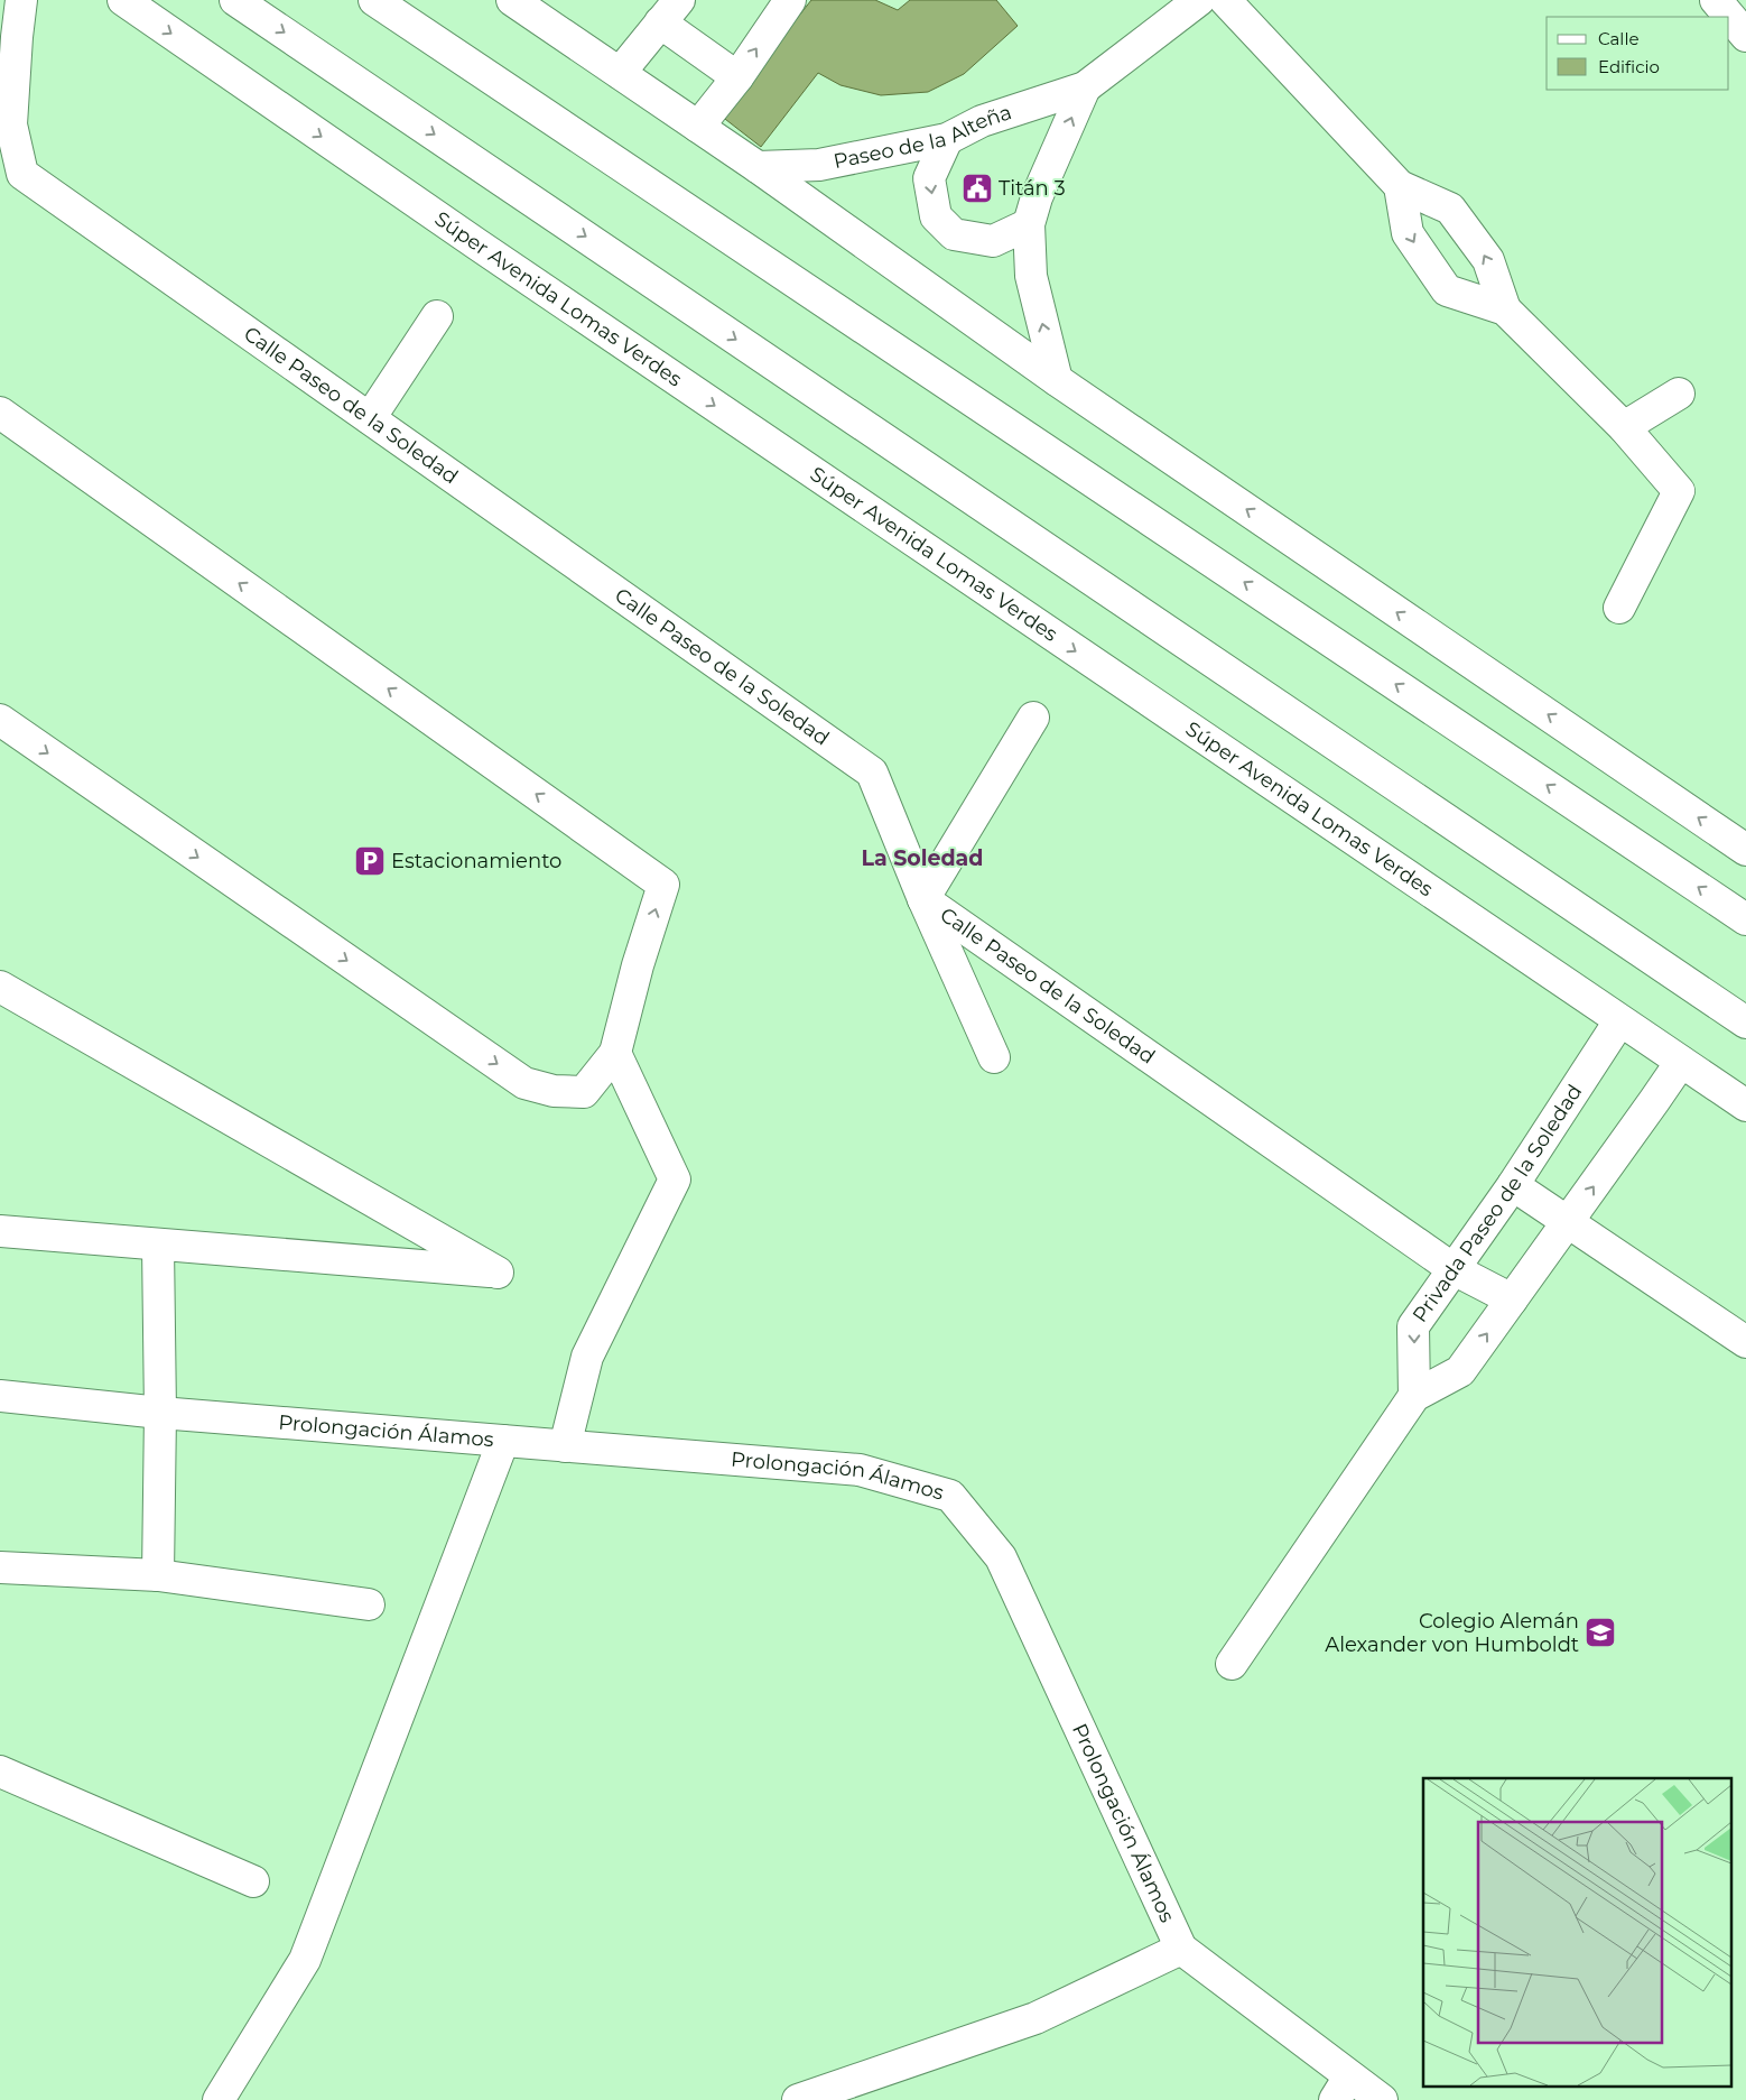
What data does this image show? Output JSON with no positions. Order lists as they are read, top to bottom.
{
  "streets": {
    "street": [
      "Paseo de la Alteña",
      "Súper Avenida Lomas Verdes",
      "Calle Paseo de la Soledad",
      "Privada Paseo de la Soledad",
      "Prolongación Álamos"
    ]
  },
  "crossings": [
    ["Súper Avenida Lomas Verdes", "Privada Paseo de la Soledad"],
    ["Calle Paseo de la Soledad", "Privada Paseo de la Soledad"]
  ],
  "one_way": ["Paseo de la Alteña"],
  "districts": ["La Soledad"],
  "places": {
    "public building": ["Titán 3"],
    "parking": ["Estacionamiento"],
    "school or university": ["Colegio Alemán Alexander von Humboldt"]
  },
  "legend": ["Calle", "Edificio"]
}
